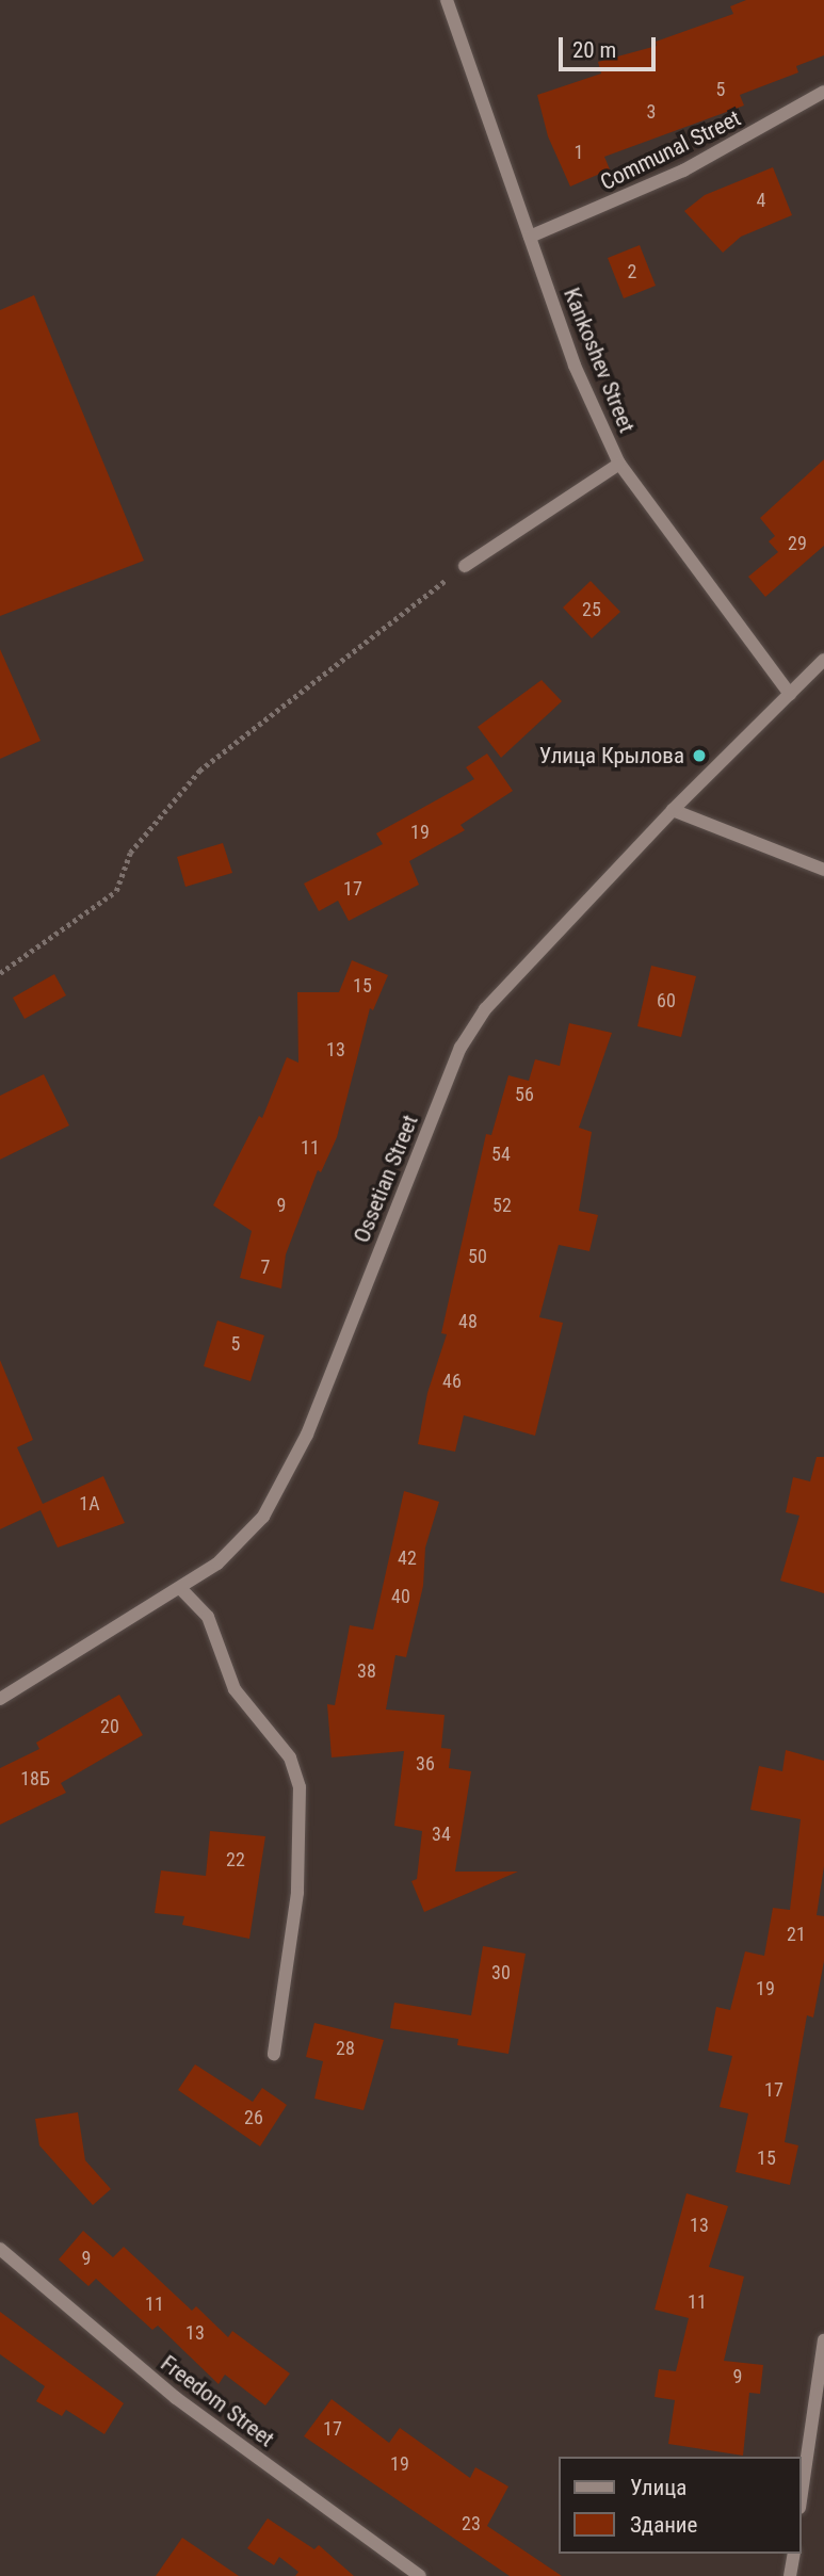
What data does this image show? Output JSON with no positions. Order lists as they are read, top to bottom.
{
  "streets": {
    "street": [
      "Communal Street",
      "Kankoshev Street",
      "Ossetian Street",
      "Freedom Street"
    ]
  },
  "crossings": [
    ["Communal Street", "Kankoshev Street"],
    ["Kankoshev Street", "Ossetian Street"]
  ],
  "places": ["Улица Крылова"],
  "house_numbers": [
    "5",
    "3",
    "1",
    "4",
    "2",
    "29",
    "25",
    "19",
    "17",
    "15",
    "60",
    "13",
    "56",
    "11",
    "54",
    "9",
    "52",
    "50",
    "7",
    "48",
    "5",
    "46",
    "1А",
    "42",
    "40",
    "38",
    "20",
    "36",
    "18Б",
    "34",
    "22",
    "21",
    "30",
    "19",
    "28",
    "17",
    "26",
    "15",
    "13",
    "9",
    "11",
    "11",
    "13",
    "9",
    "17",
    "19",
    "23"
  ],
  "legend": ["Улица", "Здание"],
  "scale_bar": "20 m"
}
